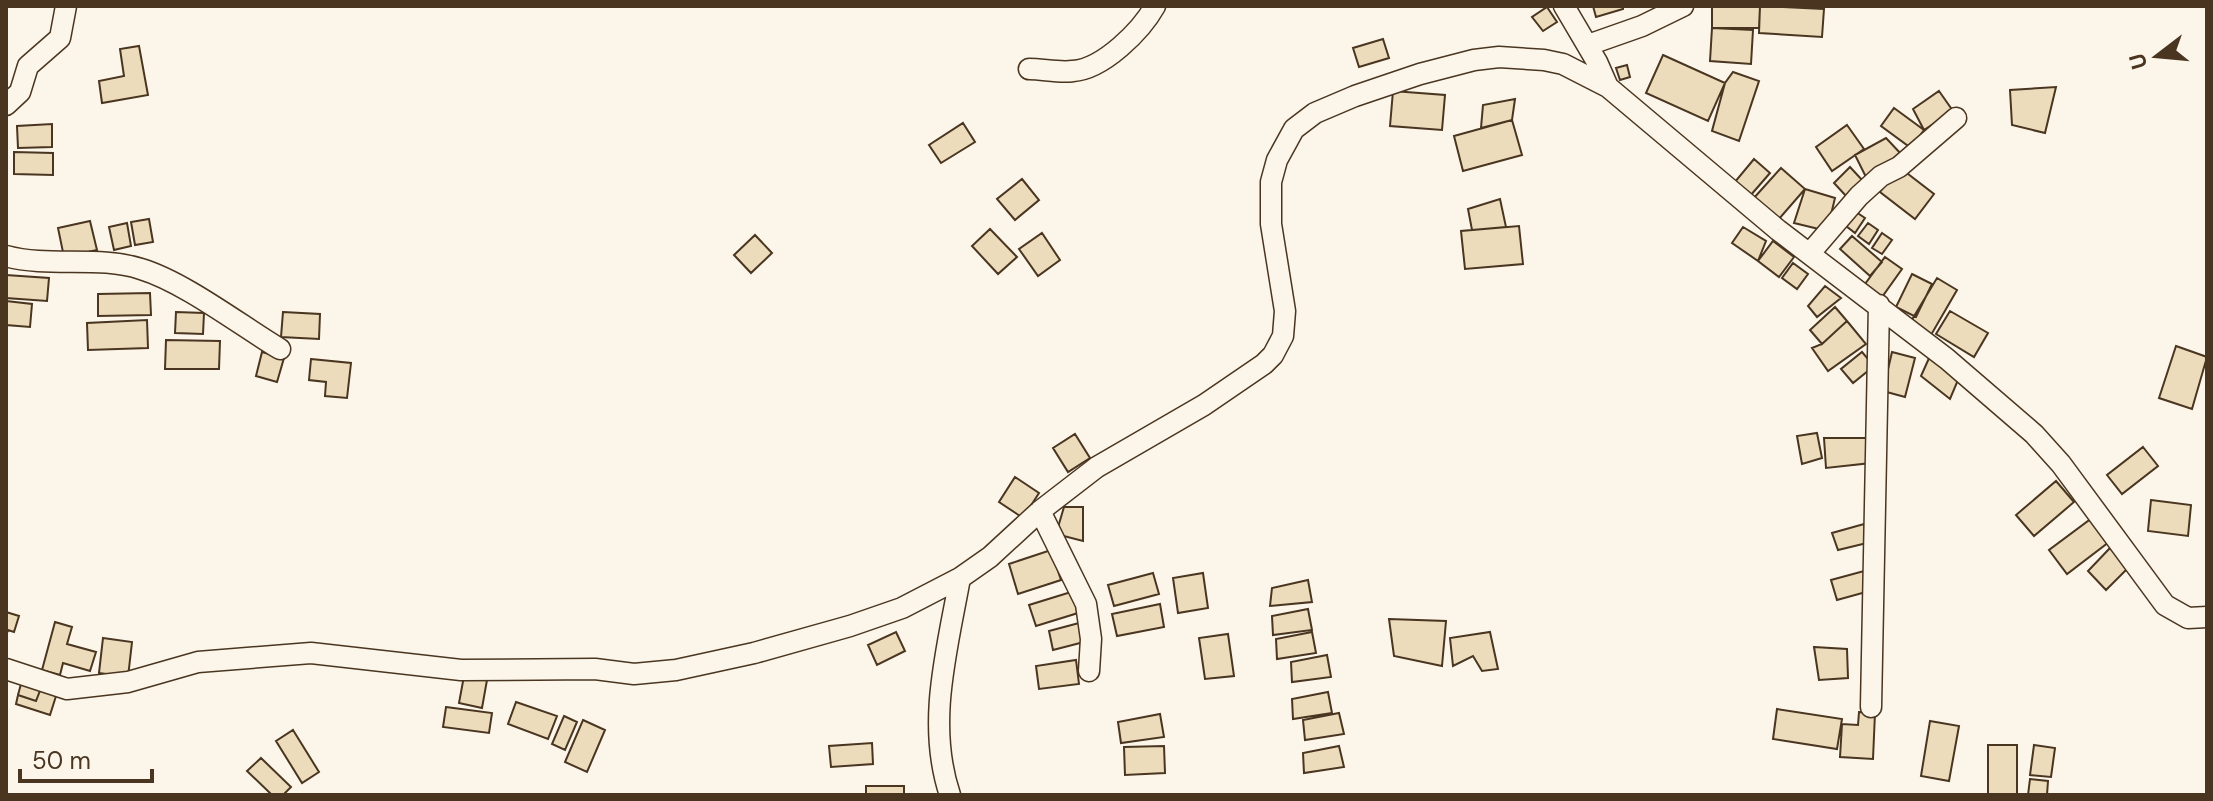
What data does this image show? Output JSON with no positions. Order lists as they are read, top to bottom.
{
  "scale_bar": "50 m",
  "north": "left"
}
